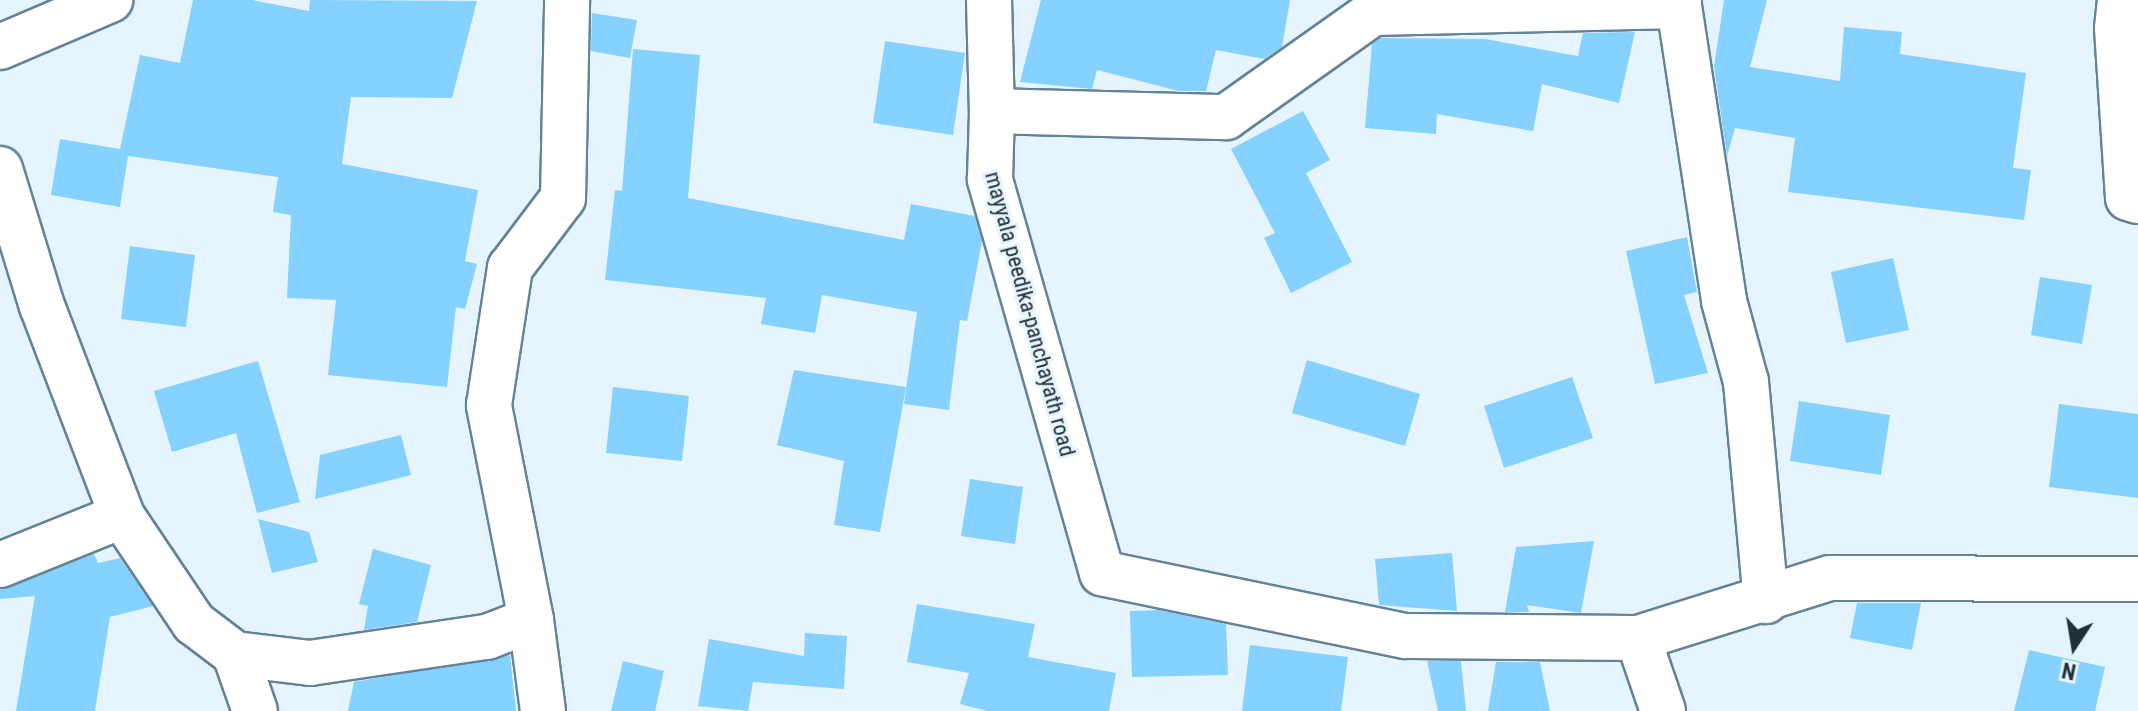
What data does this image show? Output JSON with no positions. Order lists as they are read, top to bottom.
{
  "streets": {
    "street": ["mayyala peedika-panchayath road"]
  },
  "north": "bottom"
}
